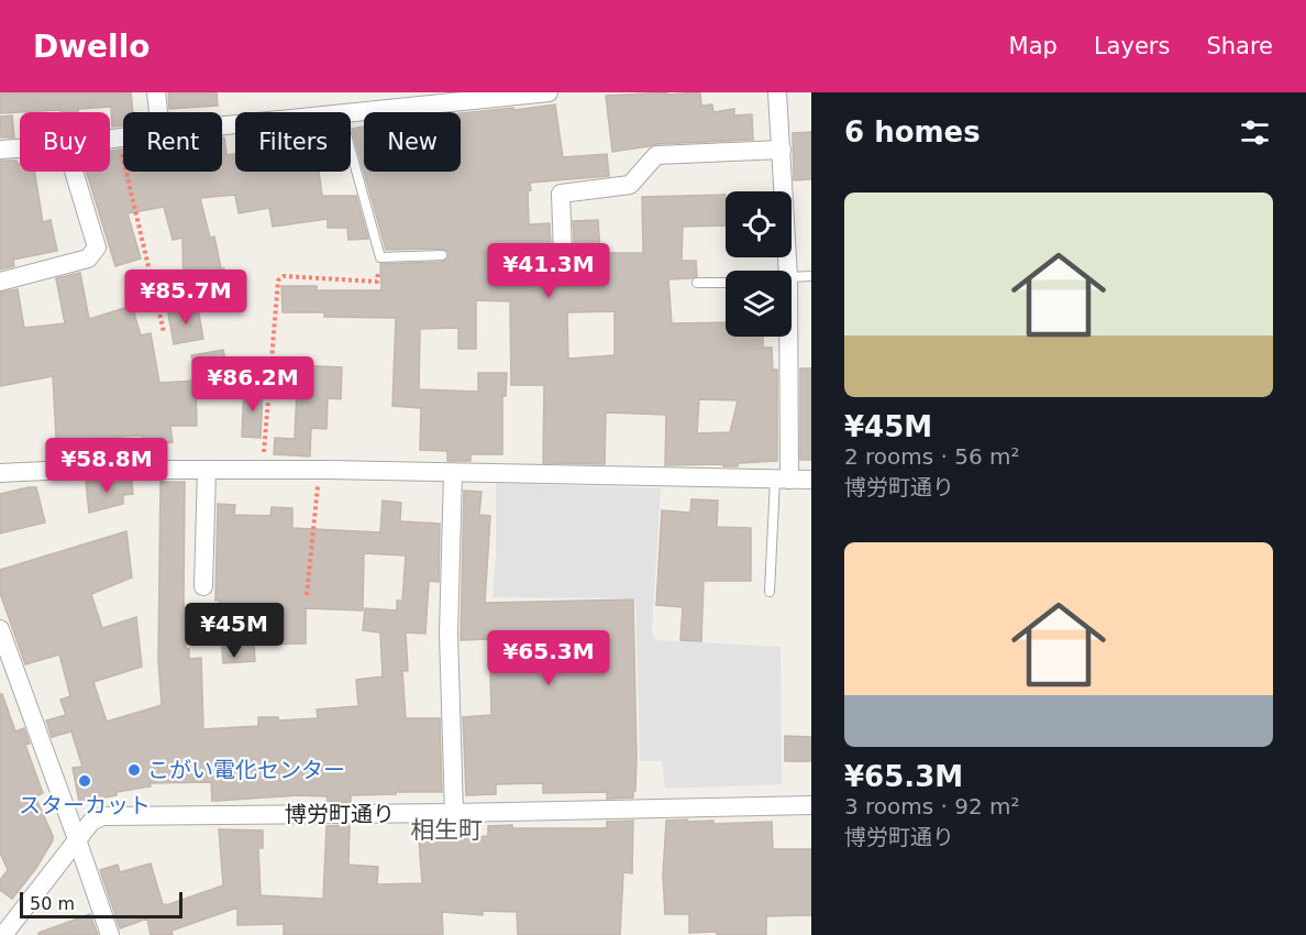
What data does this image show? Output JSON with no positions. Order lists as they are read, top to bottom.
{
  "streets": {
    "street": ["博労町通り"]
  },
  "districts": ["相生町"],
  "places": ["こがい電化センター", "スターカット"],
  "scale_bar": "50 m",
  "page": {
    "header": "Dwello",
    "nav": ["Map", "Layers", "Share"],
    "heading": "6 homes",
    "chip": [
      "Buy",
      "Rent",
      "Filters",
      "New"
    ],
    "list": [
      {
        "name": "¥45M",
        "note": "2 rooms · 56 m² · 博労町通り"
      },
      {
        "name": "¥65.3M",
        "note": "3 rooms · 92 m² · 博労町通り"
      }
    ],
    "price": [
      "¥41.3M",
      "¥85.7M",
      "¥86.2M",
      "¥58.8M",
      "¥45M",
      "¥65.3M"
    ],
    "scale": "50 m"
  }
}
